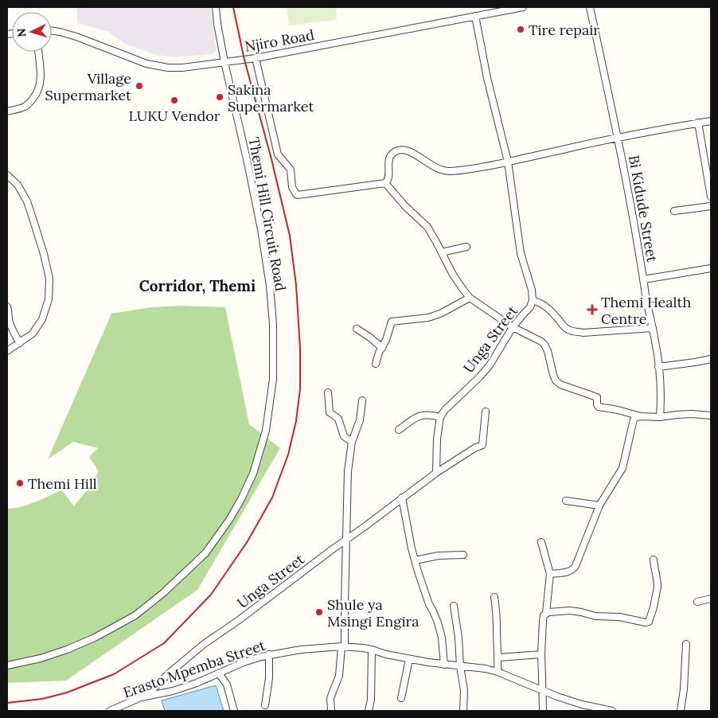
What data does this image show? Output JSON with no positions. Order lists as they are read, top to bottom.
{
  "streets": {
    "street": [
      "Njiro Road",
      "Bi Kidude Street",
      "Themi Hill Circuit Road",
      "Unga Street",
      "Erasto Mpemba Street"
    ]
  },
  "crossings": [
    ["Njiro Road", "Themi Hill Circuit Road"],
    ["Njiro Road", "Unga Street"],
    ["Unga Street", "Erasto Mpemba Street"]
  ],
  "districts": ["Corridor, Themi"],
  "places": {
    "other": [
      "Tire repair",
      "Village Supermarket",
      "Sakina Supermarket",
      "LUKU Vendor",
      "Themi Hill",
      "Shule ya Msingi Engira"
    ],
    "health": ["Themi Health Centre"]
  },
  "north": "left"
}
